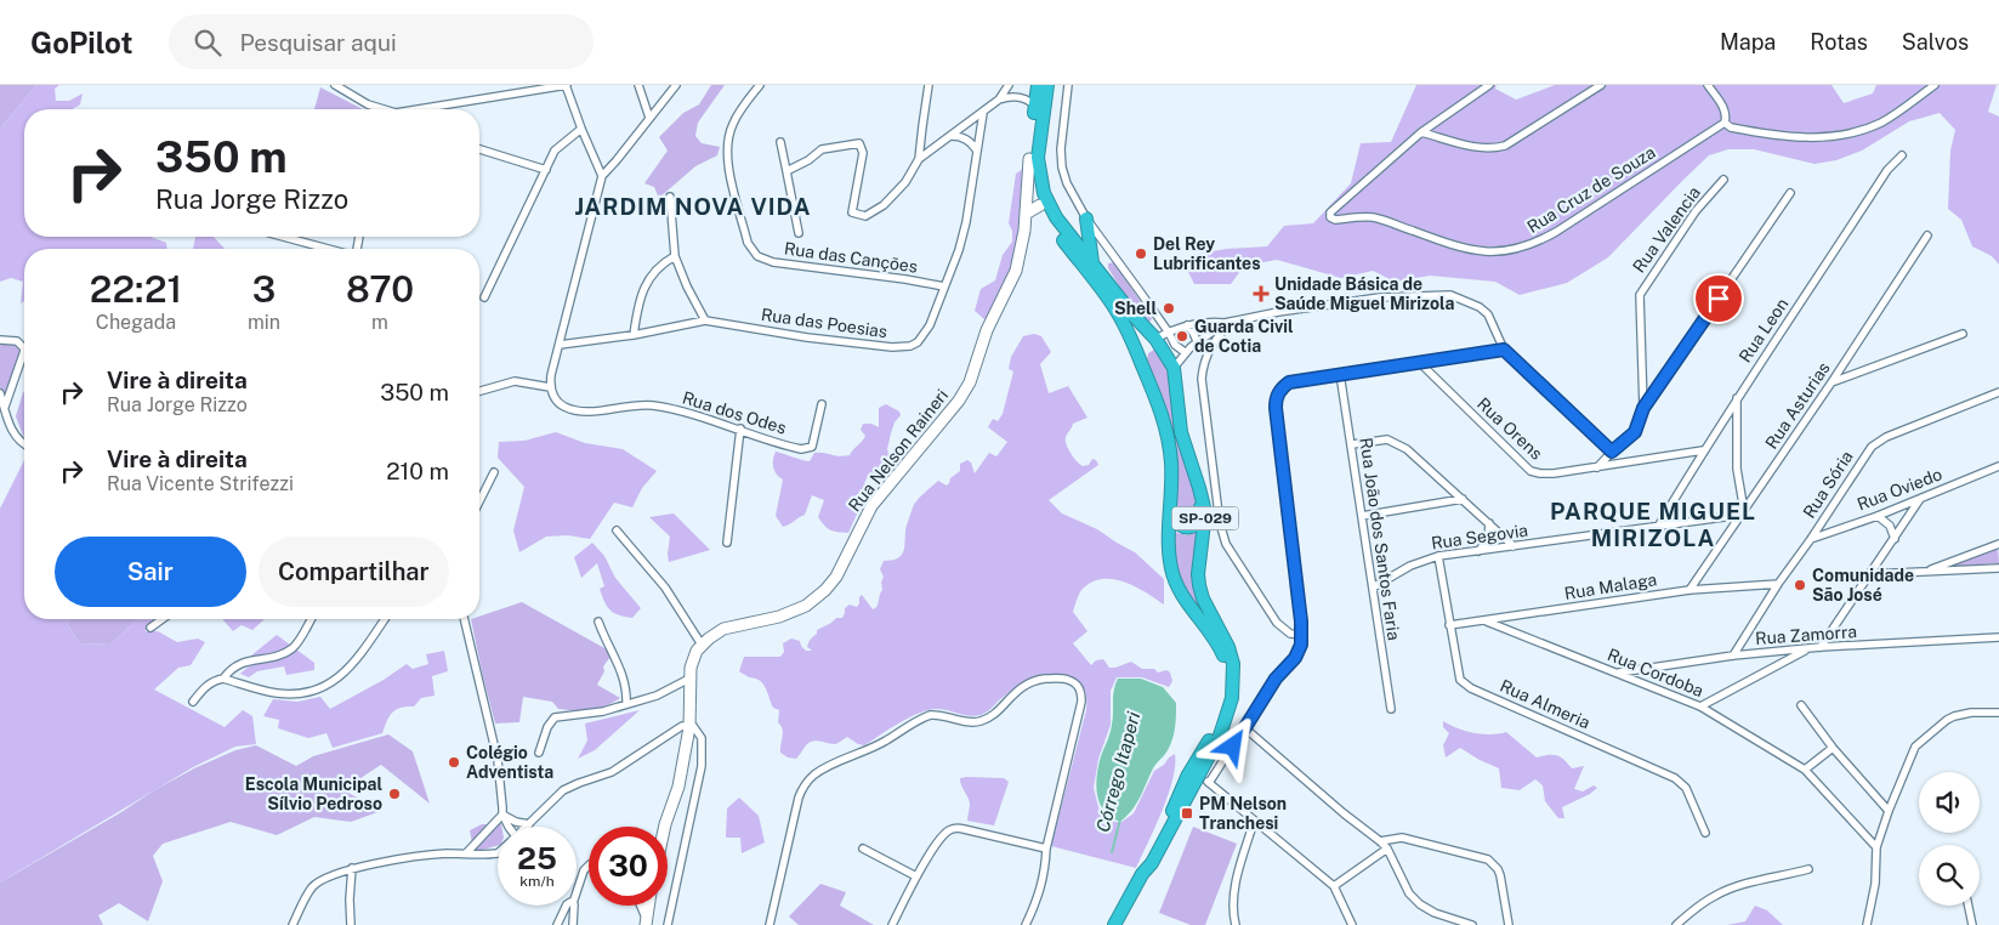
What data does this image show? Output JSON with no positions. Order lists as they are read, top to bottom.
{
  "streets": {
    "highway": ["SP-029"],
    "main road": ["Rua Nelson Raineri"],
    "street": [
      "Rua Cruz de Souza",
      "Rua Valencia",
      "Rua das Canções",
      "Rua das Poesias",
      "Rua Leon",
      "Rua Asturias",
      "Rua dos Odes",
      "Rua Orens",
      "Rua Sória",
      "Rua Oviedo",
      "Rua Segovia",
      "Rua João dos Santos Faria",
      "Rua Malaga",
      "Rua Zamorra",
      "Rua Cordoba",
      "Rua Almeria"
    ]
  },
  "crossings": [
    ["Rua das Canções", "Rua das Poesias"],
    ["Rua Leon", "Rua Orens"],
    ["Rua Leon", "Rua Segovia"],
    ["Rua Asturias", "Rua Segovia"],
    ["Rua Asturias", "Rua Malaga"],
    ["Rua Nelson Raineri", "SP-029"],
    ["Rua Sória", "Rua Oviedo"],
    ["Rua Sória", "Rua Malaga"],
    ["Rua Sória", "Rua Zamorra"],
    ["Rua Segovia", "Rua João dos Santos Faria"],
    ["Rua Segovia", "Rua Almeria"],
    ["Rua Malaga", "Rua Cordoba"],
    ["Rua Malaga", "Rua Almeria"],
    ["Rua Zamorra", "Rua Cordoba"]
  ],
  "districts": ["JARDIM NOVA VIDA", "PARQUE MIGUEL MIRIZOLA"],
  "water": ["Córrego Itaperi"],
  "places": {
    "other": [
      "Del Rey Lubrificantes",
      "Shell",
      "Guarda Civil de Cotia",
      "Comunidade São José",
      "Colégio Adventista",
      "Escola Municipal Sílvio Pedroso"
    ],
    "health": ["Unidade Básica de Saúde Miguel Mirizola"],
    "transit": ["PM Nelson Tranchesi"]
  },
  "page": {
    "header": "GoPilot",
    "search": "Pesquisar aqui",
    "nav": ["Mapa", "Rotas", "Salvos"],
    "turn": ["350 m", "Rua Jorge Rizzo"],
    "eta": [
      "22:21",
      "Chegada",
      "3",
      "min",
      "870",
      "m"
    ],
    "list": [
      {
        "name": "Vire à direita",
        "note": "Rua Jorge Rizzo",
        "value": "350 m"
      },
      {
        "name": "Vire à direita",
        "note": "Rua Vicente Strifezzi",
        "value": "210 m"
      }
    ],
    "buttons": ["Sair", "Compartilhar"],
    "speed": "25 km/h",
    "limit": "30"
  }
}
